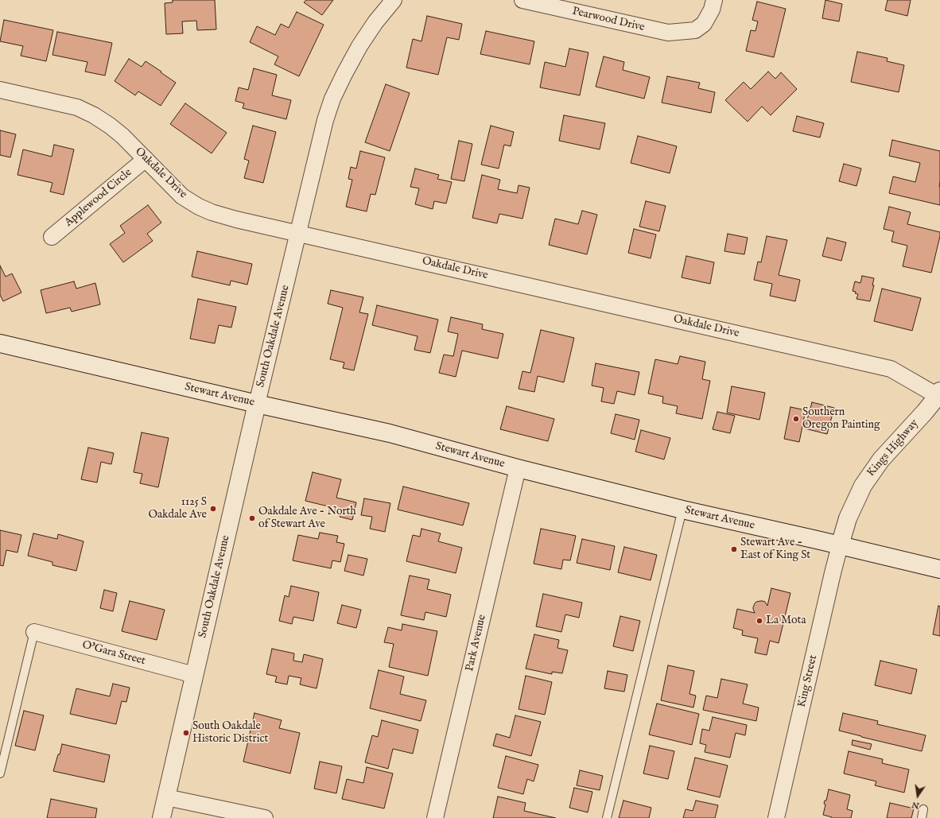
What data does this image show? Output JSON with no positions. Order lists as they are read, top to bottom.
{
  "streets": {
    "main road": ["South Oakdale Avenue", "Stewart Avenue", "Kings Highway"],
    "street": [
      "Pearwood Drive",
      "Oakdale Drive",
      "Applewood Circle",
      "Park Avenue",
      "O'Gara Street",
      "King Street"
    ]
  },
  "crossings": [
    ["Oakdale Drive", "Applewood Circle"],
    ["Oakdale Drive", "South Oakdale Avenue"],
    ["Oakdale Drive", "Kings Highway"],
    ["South Oakdale Avenue", "Stewart Avenue"],
    ["South Oakdale Avenue", "O'Gara Street"],
    ["Stewart Avenue", "Kings Highway"],
    ["Stewart Avenue", "Park Avenue"],
    ["Stewart Avenue", "King Street"],
    ["Kings Highway", "King Street"]
  ],
  "places": [
    "Southern Oregon Painting",
    "1125 S Oakdale Ave",
    "Oakdale Ave - North of Stewart Ave",
    "Stewart Ave - East of King St",
    "La Mota",
    "South Oakdale Historic District"
  ],
  "north": "bottom"
}
